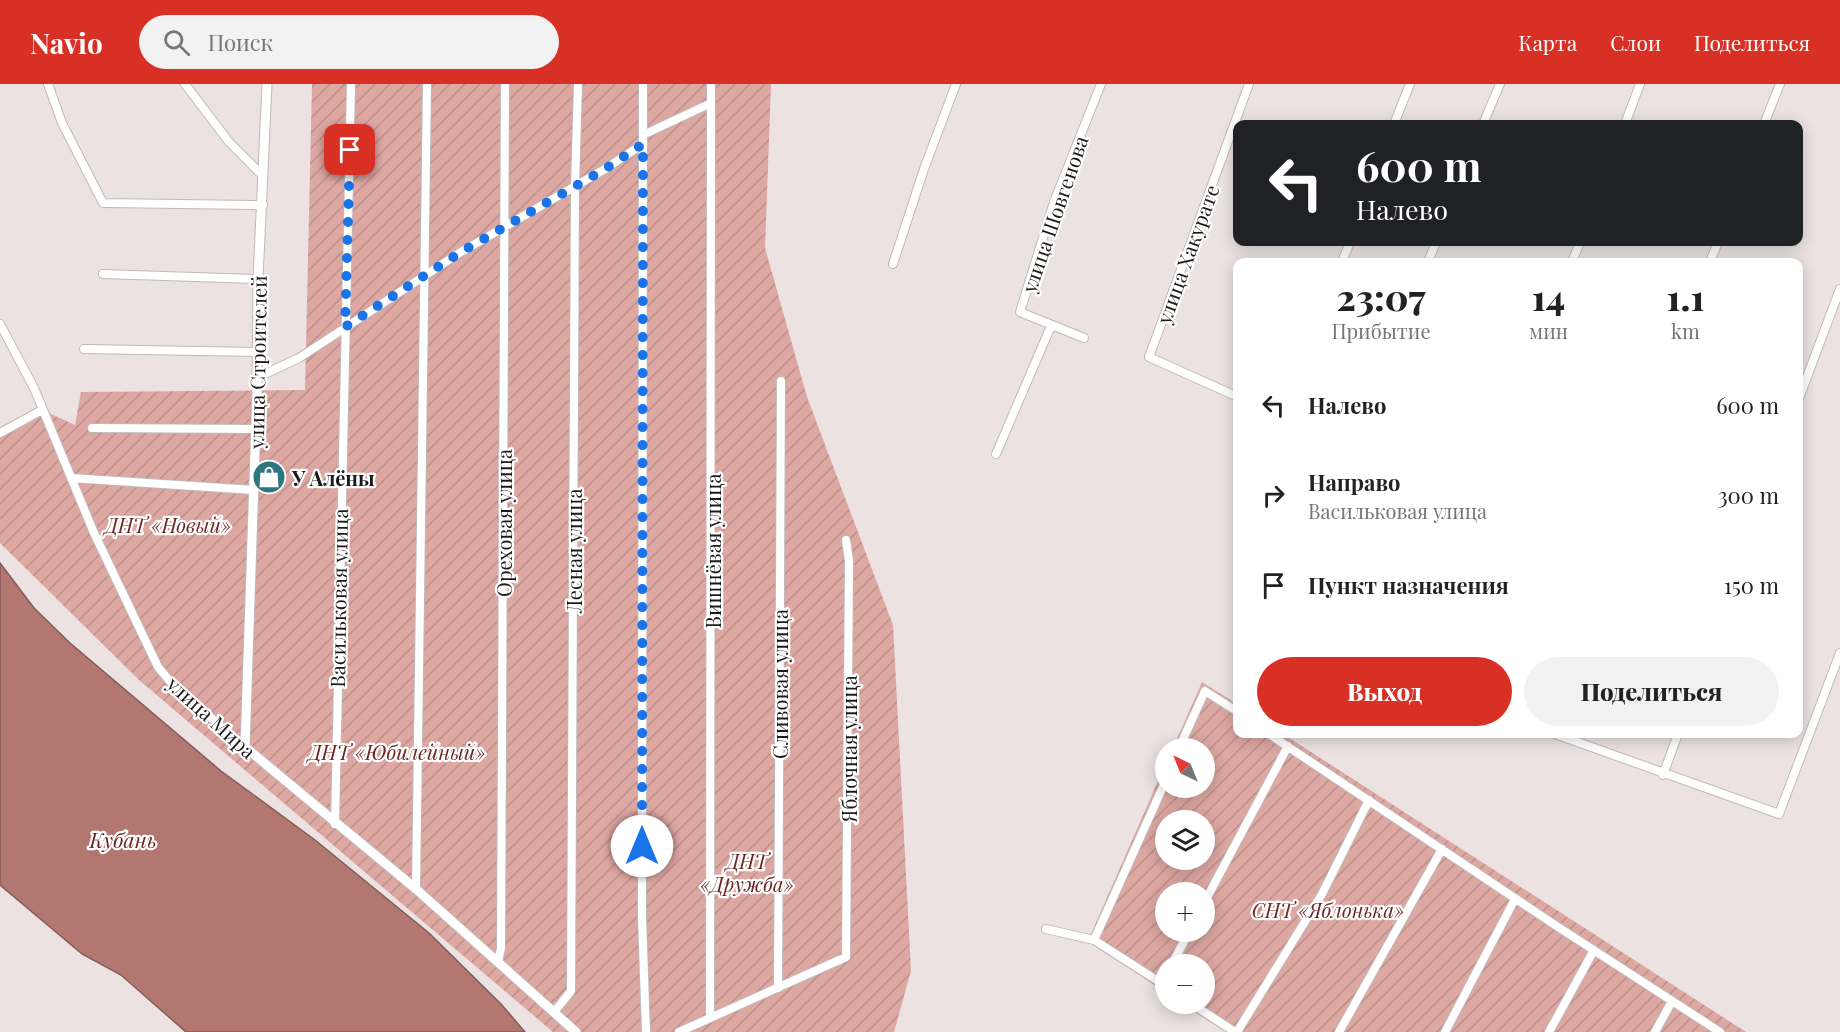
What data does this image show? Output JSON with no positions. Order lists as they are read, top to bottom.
{
  "streets": {
    "street": [
      "улица Шовгенова",
      "улица Хакурате",
      "улица Строителей",
      "Ореховая улица",
      "Лесная улица",
      "Вишнёвая улица",
      "Васильковая улица",
      "Сливовая улица",
      "улица Мира",
      "Яблочная улица"
    ]
  },
  "crossings": [
    ["улица Строителей", "улица Мира"],
    ["Ореховая улица", "улица Мира"],
    ["Лесная улица", "улица Мира"],
    ["Васильковая улица", "улица Мира"],
    ["Сливовая улица", "Яблочная улица"]
  ],
  "water": ["Кубань"],
  "parks": [
    "ДНТ «Новый»",
    "ДНТ «Юбилейный»",
    "ДНТ «Дружба»",
    "СНТ «Яблонька»"
  ],
  "places": {
    "shop": ["У Алёны"]
  },
  "north": "top left",
  "page": {
    "header": "Navio",
    "search": "Поиск",
    "nav": ["Карта", "Слои", "Поделиться"],
    "turn": ["600 m", "Налево"],
    "eta": [
      "23:07",
      "Прибытие",
      "14",
      "мин",
      "1.1",
      "km"
    ],
    "list": [
      {
        "name": "Налево",
        "value": "600 m"
      },
      {
        "name": "Направо",
        "note": "Васильковая улица",
        "value": "300 m"
      },
      {
        "name": "Пункт назначения",
        "value": "150 m"
      }
    ],
    "buttons": ["Выход", "Поделиться"],
    "map_buttons": ["+", "−"]
  }
}
